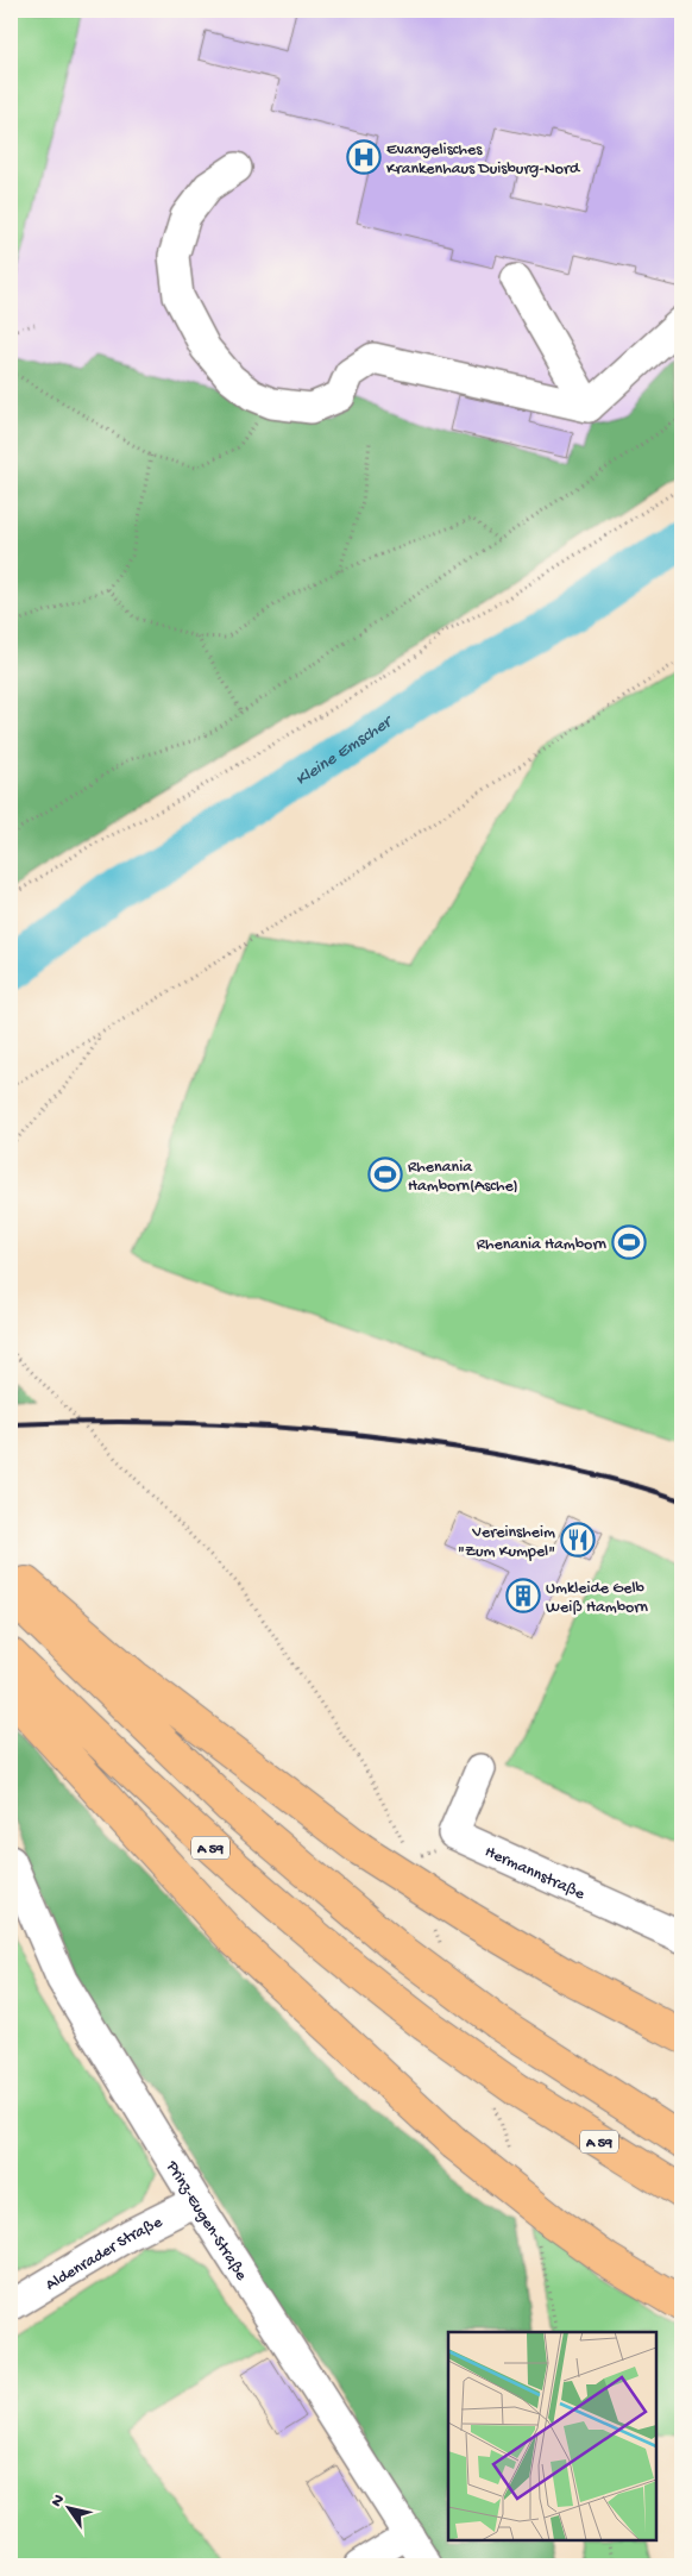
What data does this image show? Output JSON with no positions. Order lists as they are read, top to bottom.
{
  "streets": {
    "highway": ["A 59"],
    "street": ["Hermannstraße", "Prinz-Eugen-Straße", "Aldenrader Straße"]
  },
  "crossings": [
    ["Prinz-Eugen-Straße", "Aldenrader Straße"]
  ],
  "water": ["Kleine Emscher"],
  "places": {
    "hospital": ["Evangelisches Krankenhaus Duisburg-Nord"],
    "sports": ["Rhenania Hamborn(Asche)", "Rhenania Hamborn"],
    "restaurant": ["Vereinsheim \"Zum Kumpel\""],
    "building": ["Umkleide Gelb Weiß Hamborn"]
  },
  "north": "top left"
}
